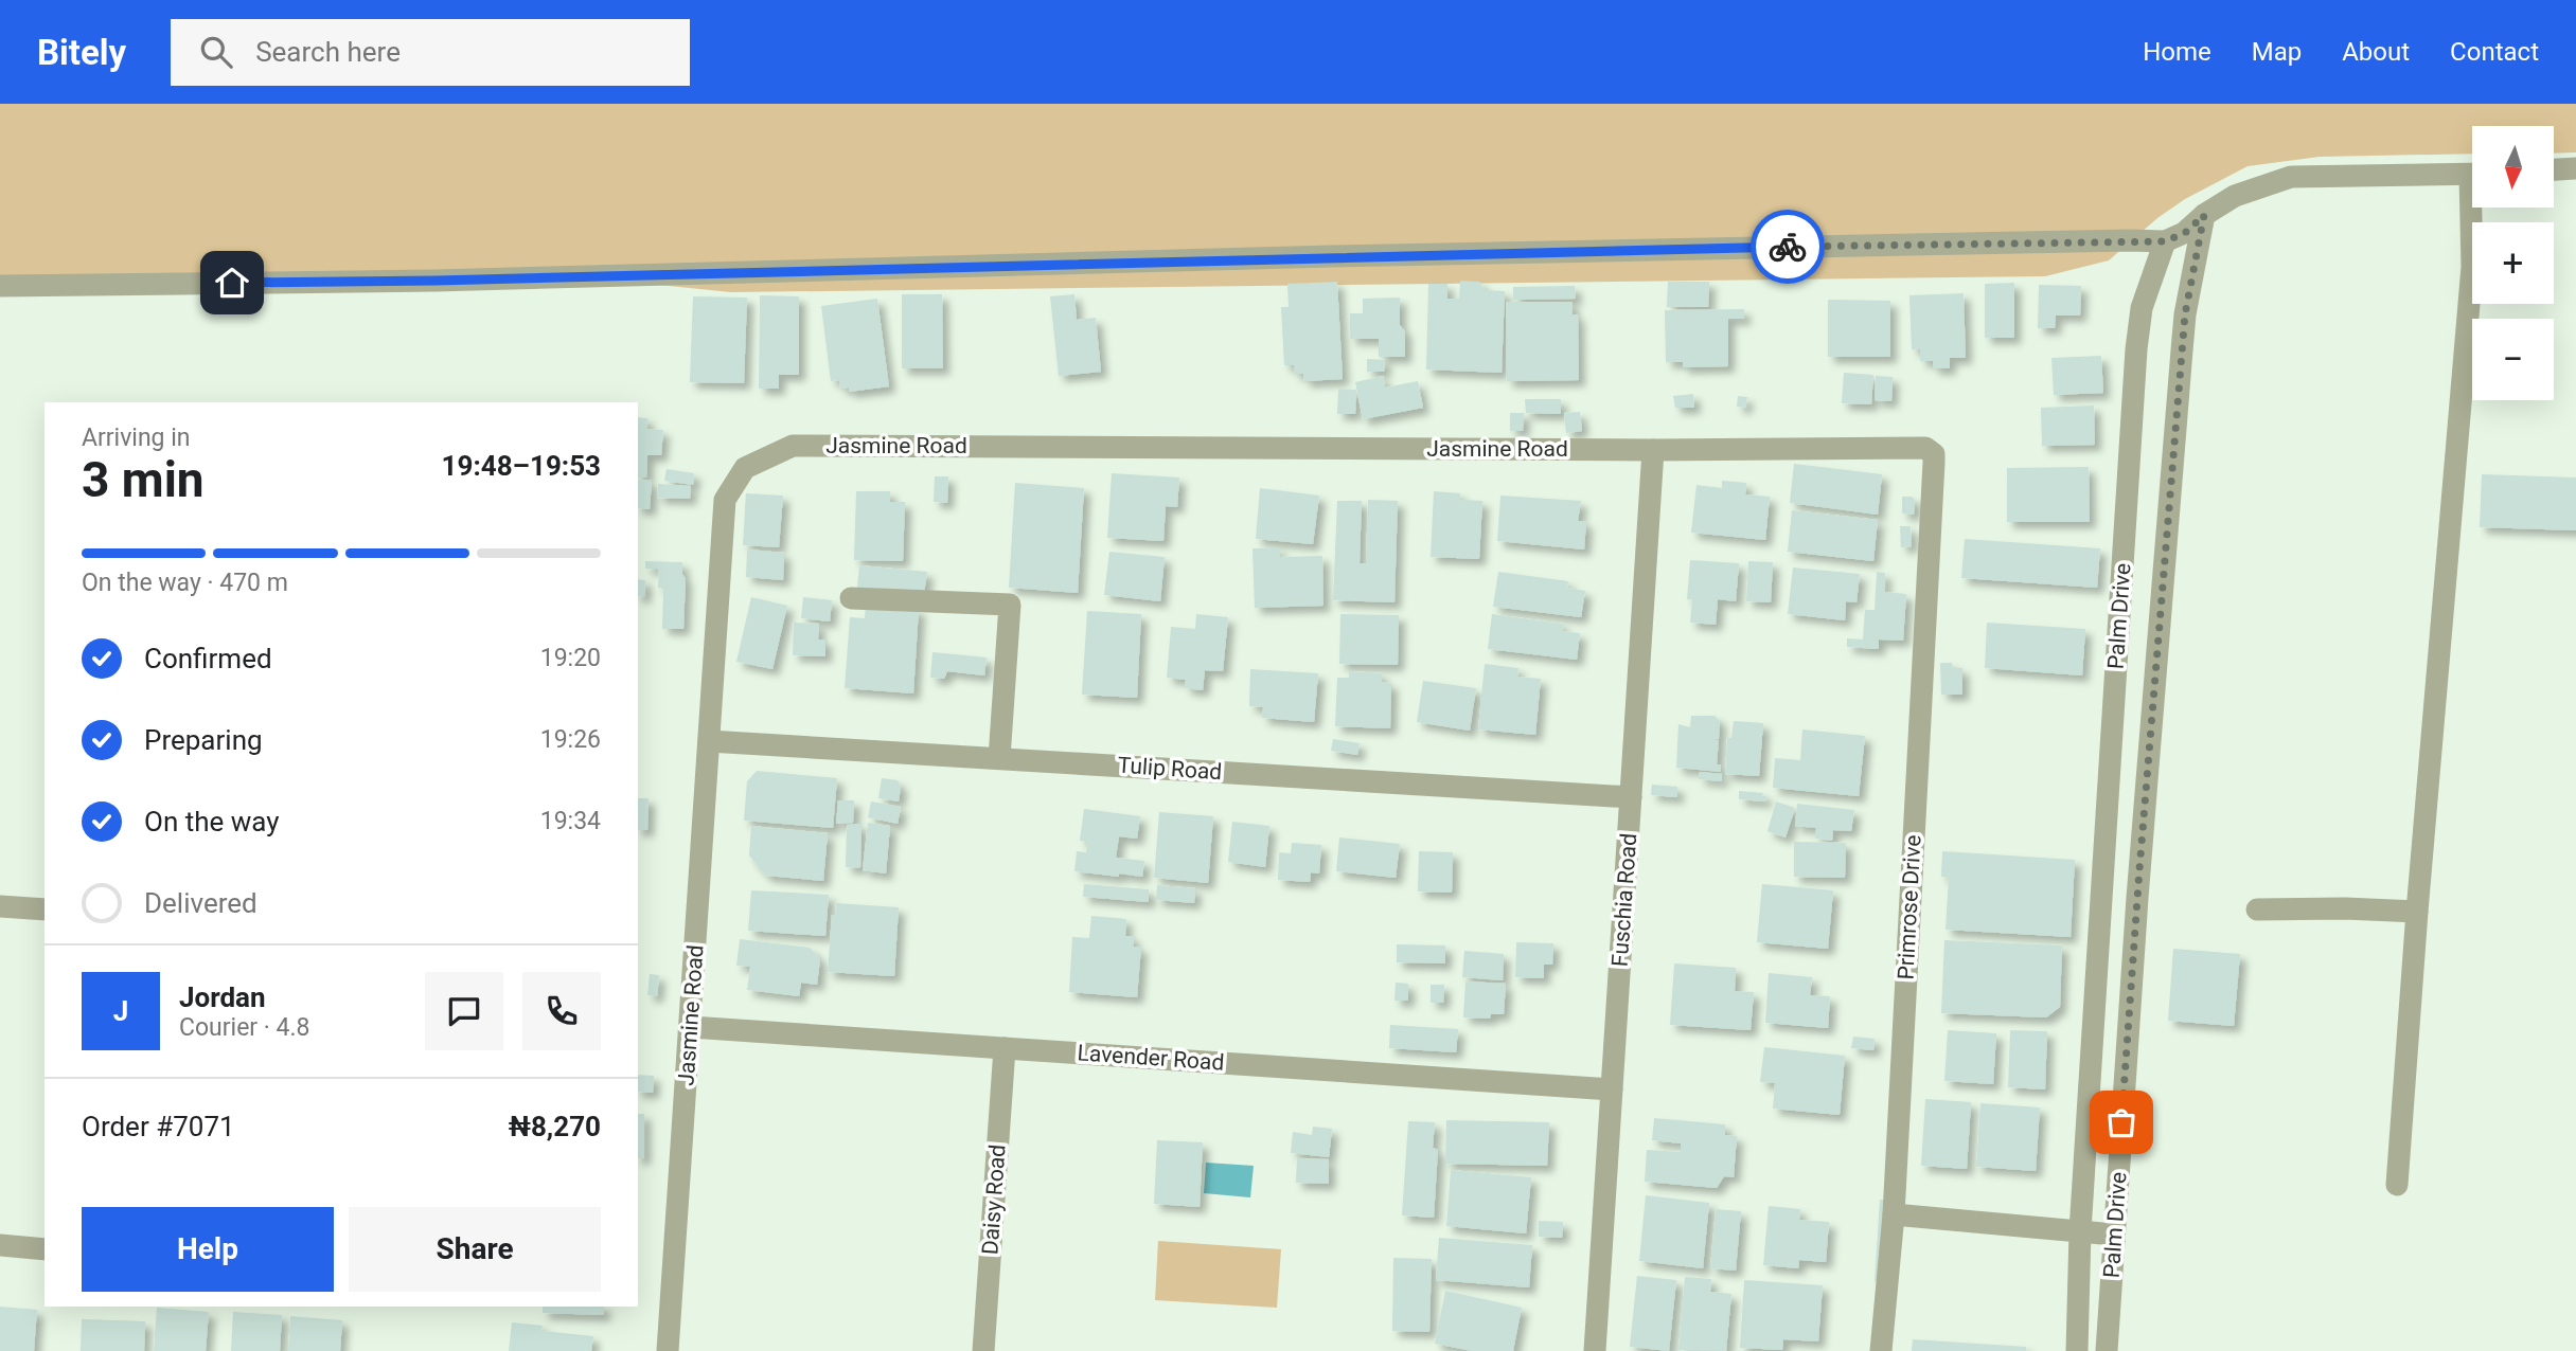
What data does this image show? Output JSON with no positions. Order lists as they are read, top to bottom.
{
  "streets": {
    "street": [
      "Jasmine Road",
      "Palm Drive",
      "Tulip Road",
      "Fuschia Road",
      "Primrose Drive",
      "Lavender Road",
      "Daisy Road"
    ]
  },
  "crossings": [
    ["Jasmine Road", "Tulip Road"],
    ["Jasmine Road", "Fuschia Road"],
    ["Jasmine Road", "Primrose Drive"],
    ["Jasmine Road", "Lavender Road"],
    ["Tulip Road", "Fuschia Road"],
    ["Fuschia Road", "Lavender Road"],
    ["Lavender Road", "Daisy Road"]
  ],
  "north": "bottom",
  "page": {
    "header": "Bitely",
    "search": "Search here",
    "nav": [
      "Home",
      "Map",
      "About",
      "Contact"
    ],
    "map_buttons": ["+", "−"],
    "heading": ["3 min", "Arriving in", "19:48–19:53"],
    "panel": [
      "Jordan",
      "Courier · 4.8",
      "Order #7071",
      "₦8,270"
    ],
    "bar": "On the way · 470 m",
    "list": [
      ["Confirmed", "19:20"],
      ["Preparing", "19:26"],
      ["On the way", "19:34"],
      "Delivered"
    ],
    "round": "J",
    "buttons": ["Help", "Share"]
  }
}
